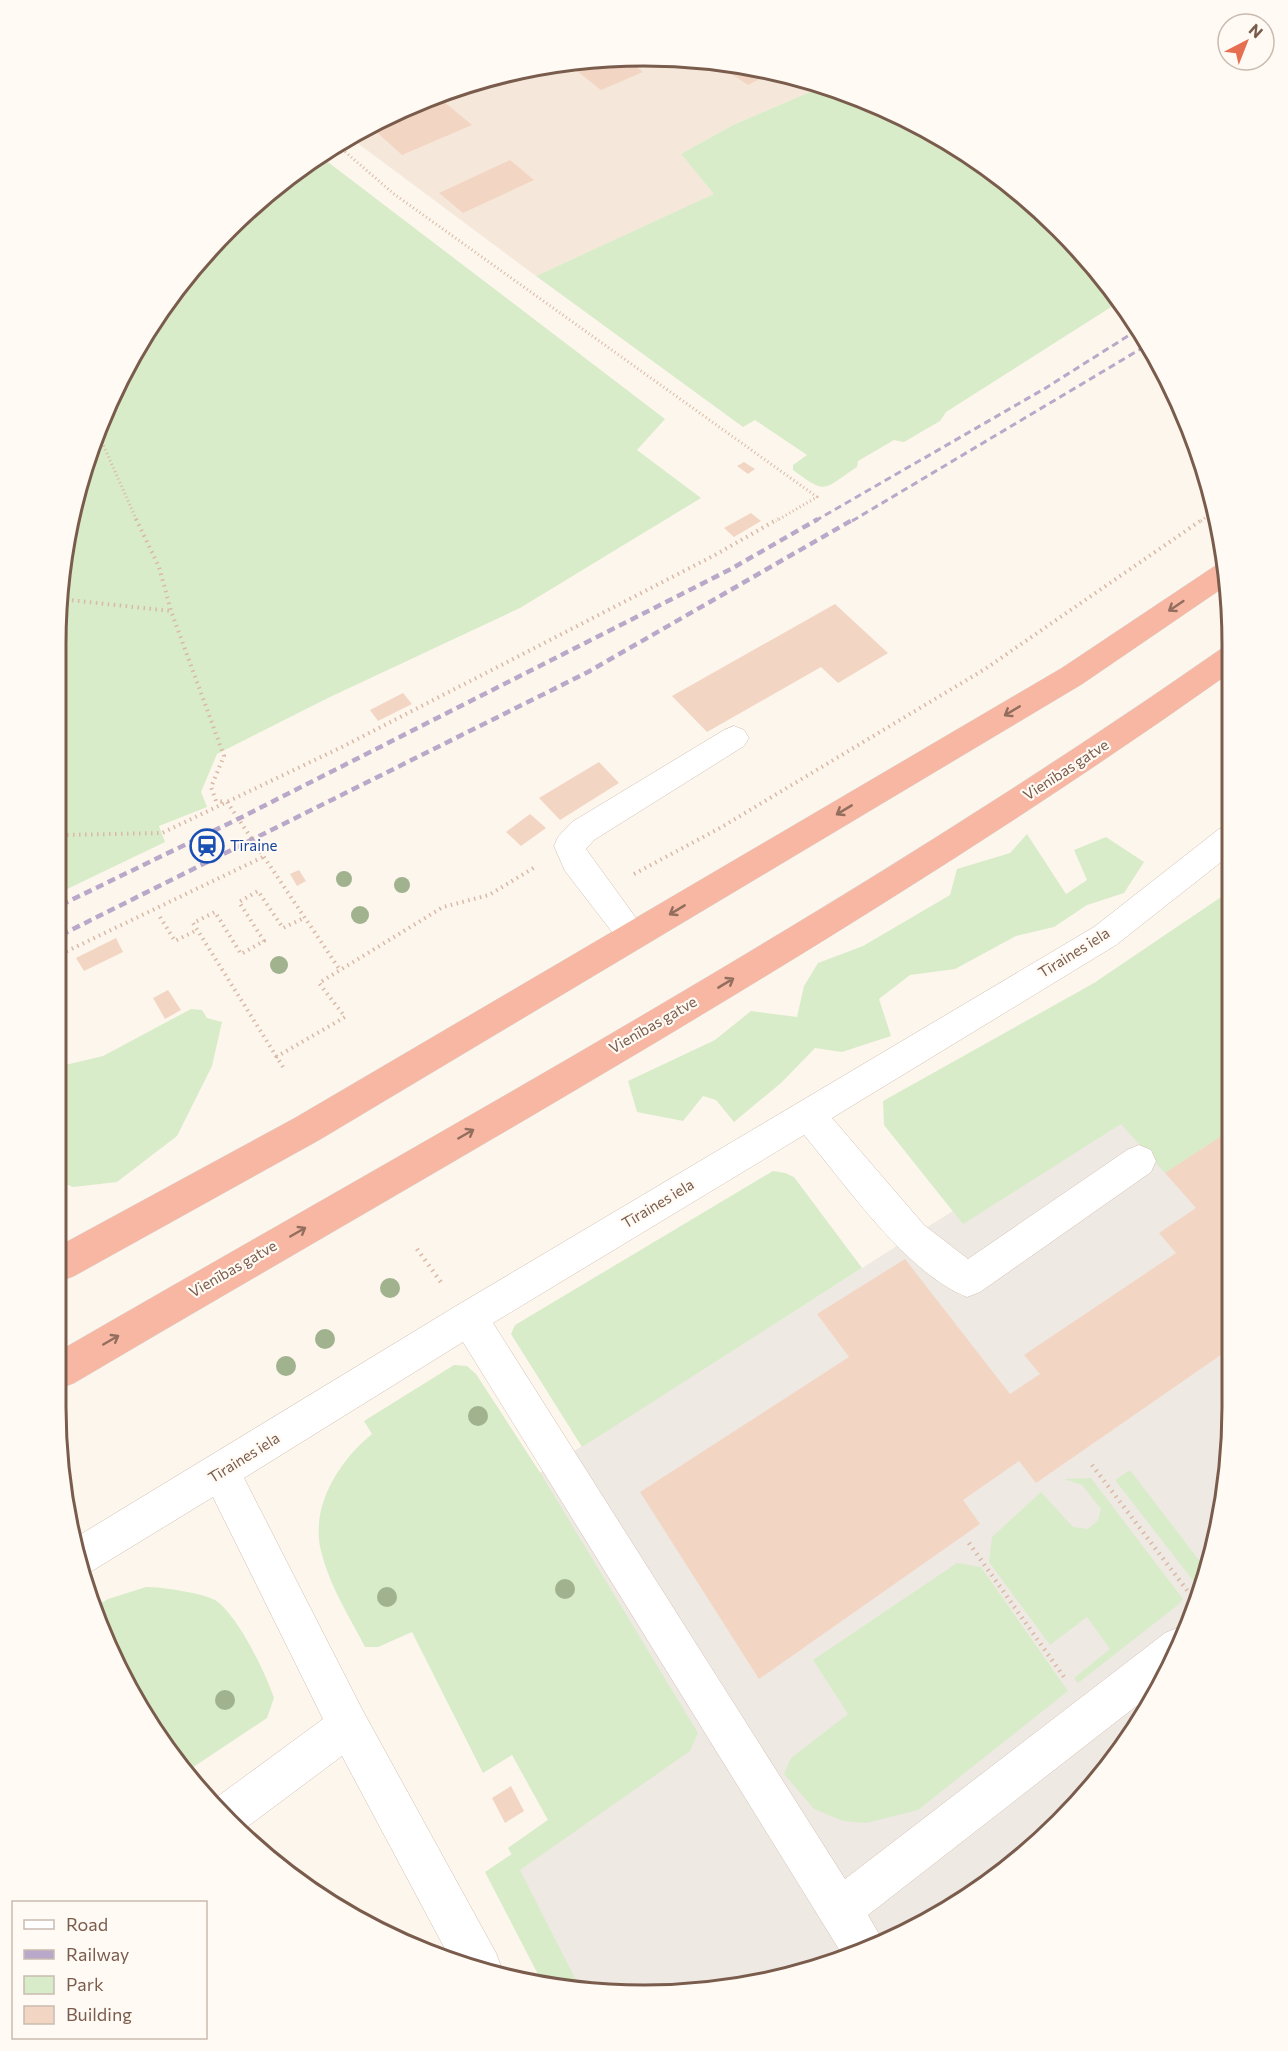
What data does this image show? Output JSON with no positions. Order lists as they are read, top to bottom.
{
  "streets": {
    "highway": ["Vienības gatve"],
    "street": ["Tīraines iela"]
  },
  "places": {
    "station": ["Tīraine"]
  },
  "legend": [
    "Road",
    "Railway",
    "Park",
    "Building"
  ],
  "north": "top right"
}
